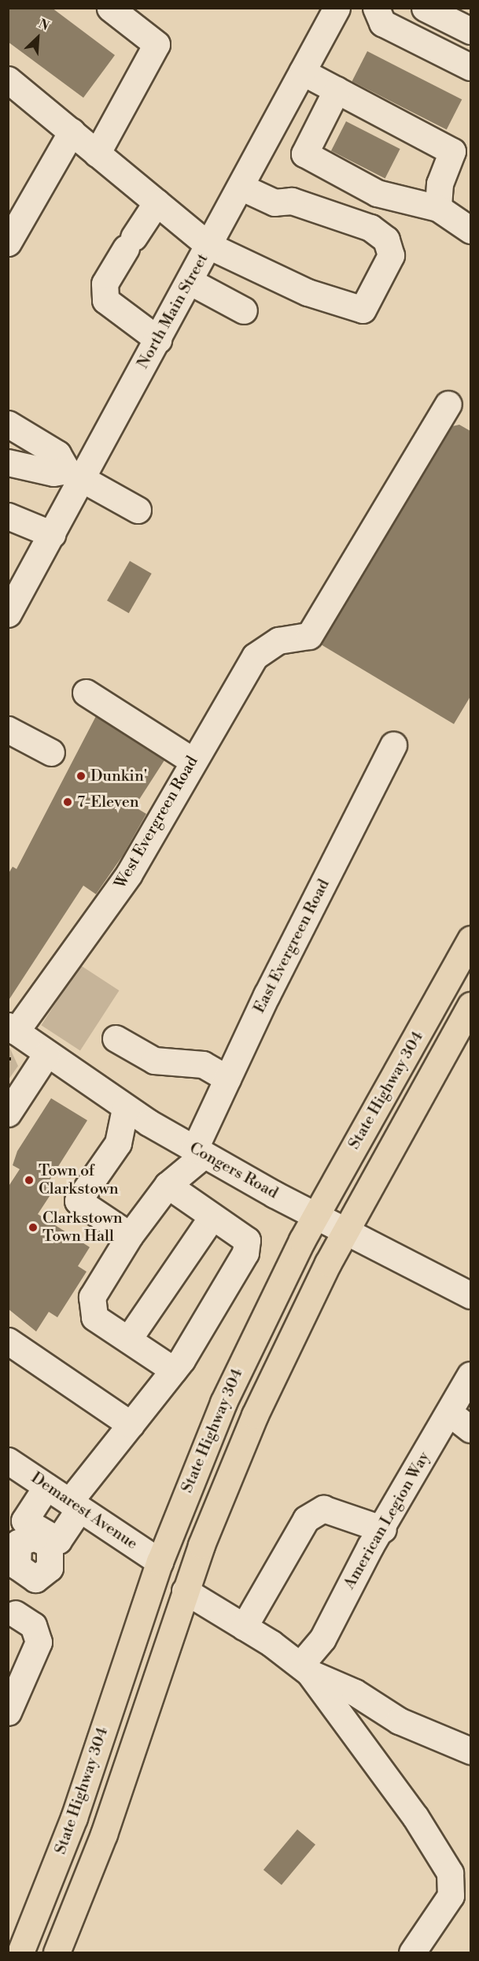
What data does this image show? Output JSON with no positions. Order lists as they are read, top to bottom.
{
  "streets": {
    "main road": ["State Highway 304"],
    "street": [
      "North Main Street",
      "West Evergreen Road",
      "East Evergreen Road",
      "Congers Road",
      "Demarest Avenue",
      "American Legion Way"
    ]
  },
  "crossings": [
    ["West Evergreen Road", "Congers Road"],
    ["East Evergreen Road", "Congers Road"],
    ["State Highway 304", "Congers Road"],
    ["State Highway 304", "Demarest Avenue"]
  ],
  "places": [
    "Dunkin'",
    "7-Eleven",
    "Town of Clarkstown",
    "Clarkstown Town Hall"
  ],
  "north": "top right"
}
